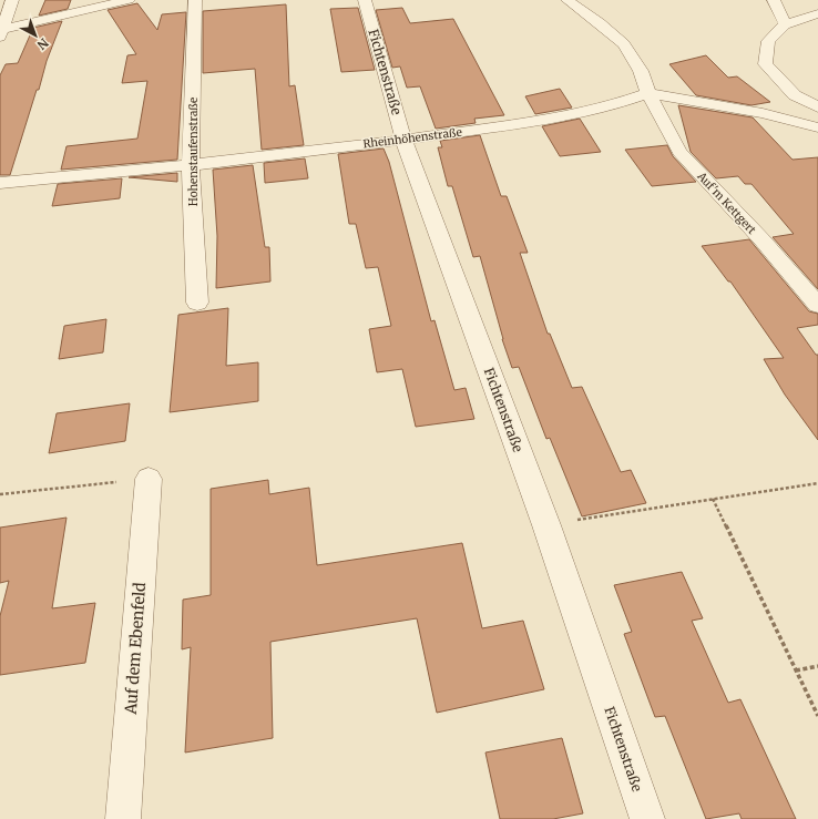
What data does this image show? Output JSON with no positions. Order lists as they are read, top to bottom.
{
  "streets": {
    "street": [
      "Fichtenstraße",
      "Rheinhöhenstraße",
      "Hohenstaufenstraße",
      "Auf'm Kettgert",
      "Auf dem Ebenfeld"
    ]
  },
  "crossings": [
    ["Fichtenstraße", "Rheinhöhenstraße"],
    ["Rheinhöhenstraße", "Hohenstaufenstraße"],
    ["Rheinhöhenstraße", "Auf'm Kettgert"]
  ],
  "north": "bottom right"
}
